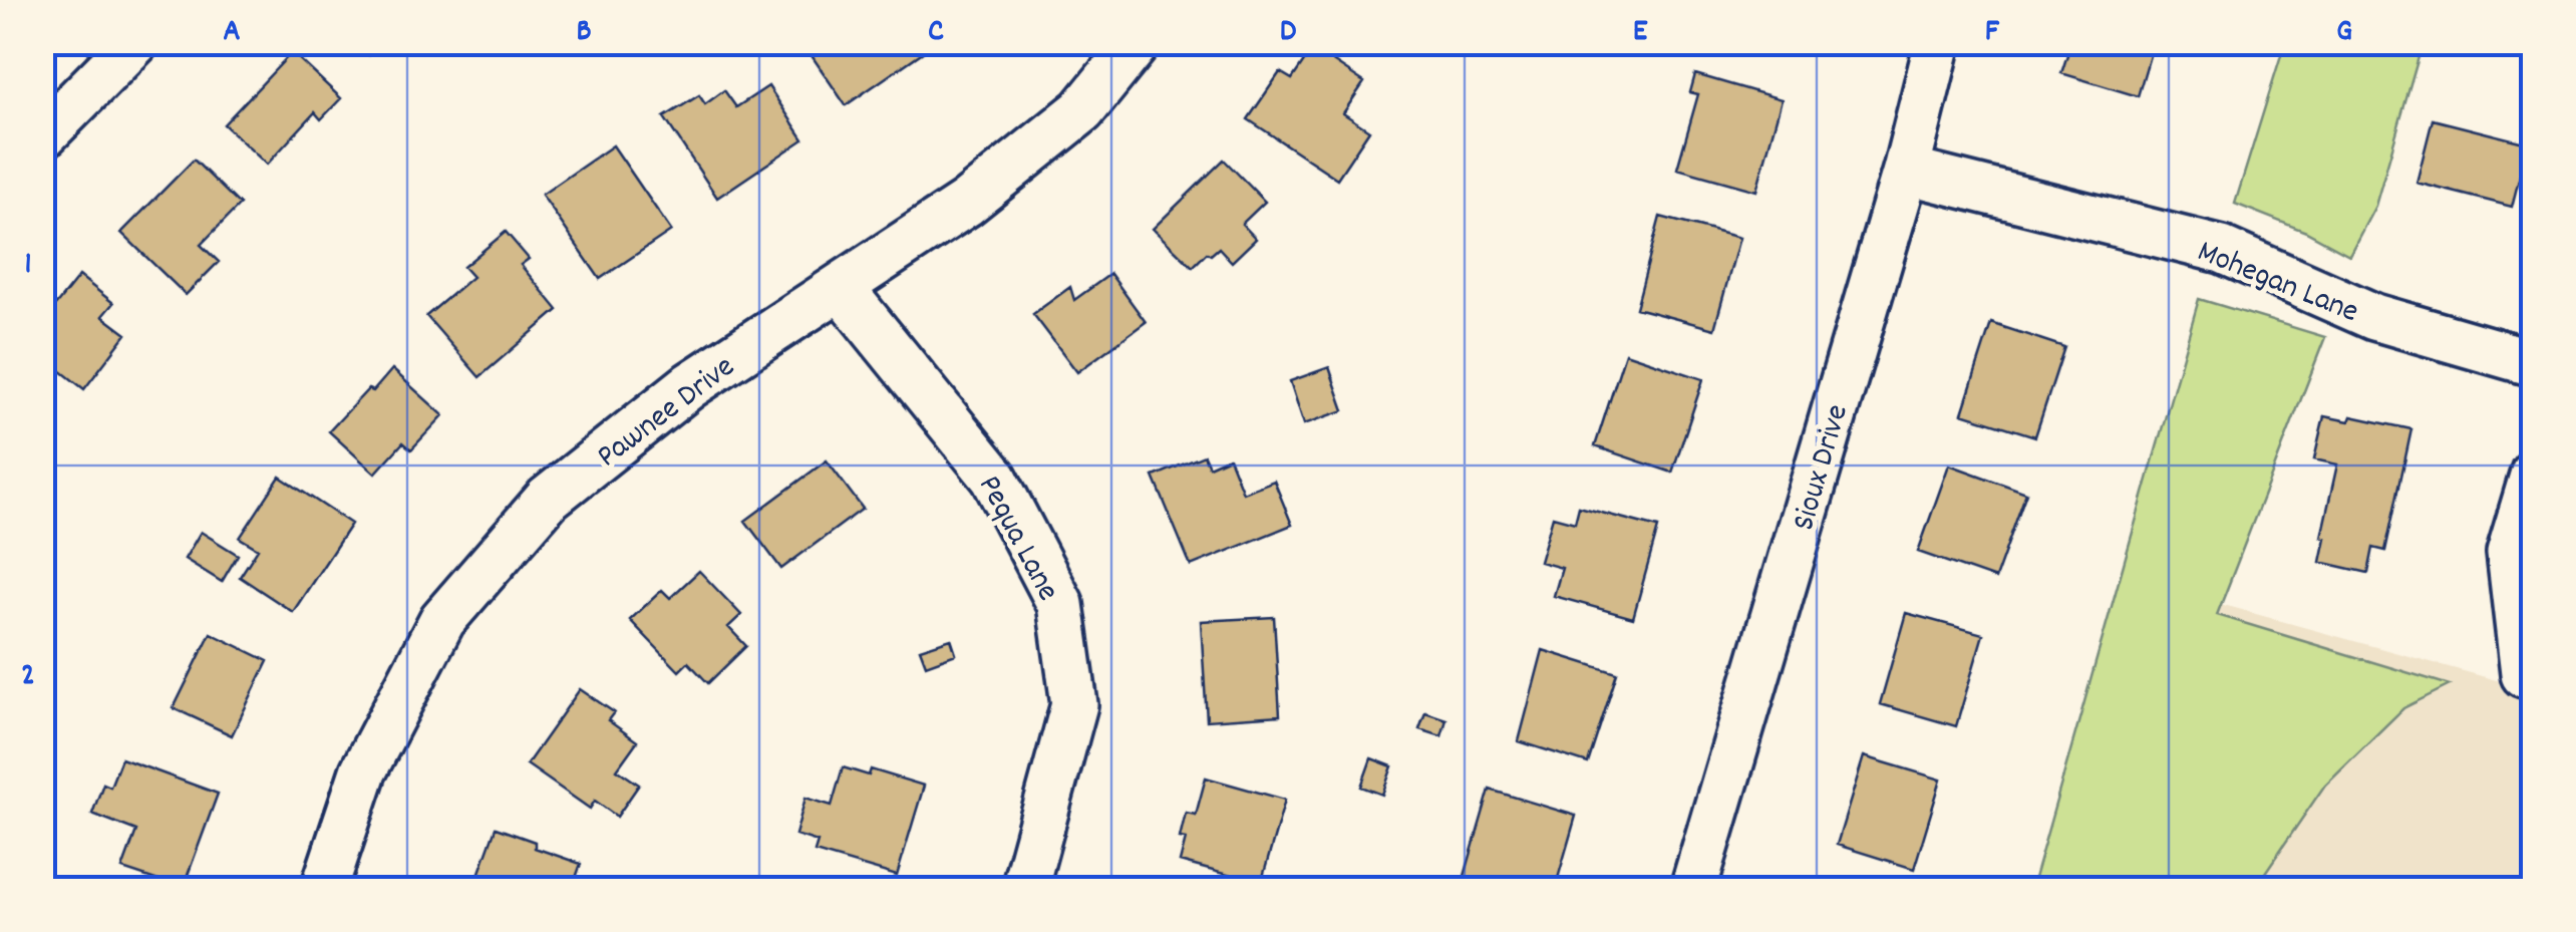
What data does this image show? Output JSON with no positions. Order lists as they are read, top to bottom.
{
  "streets": {
    "street": [
      "Mohegan Lane",
      "Pawnee Drive",
      "Sioux Drive",
      "Pequa Lane"
    ]
  },
  "crossings": [
    ["Mohegan Lane", "Sioux Drive"],
    ["Pawnee Drive", "Pequa Lane"]
  ],
  "grid": {
    "columns": [
      "A",
      "B",
      "C",
      "D",
      "E",
      "F",
      "G"
    ],
    "rows": ["1", "2"]
  }
}
